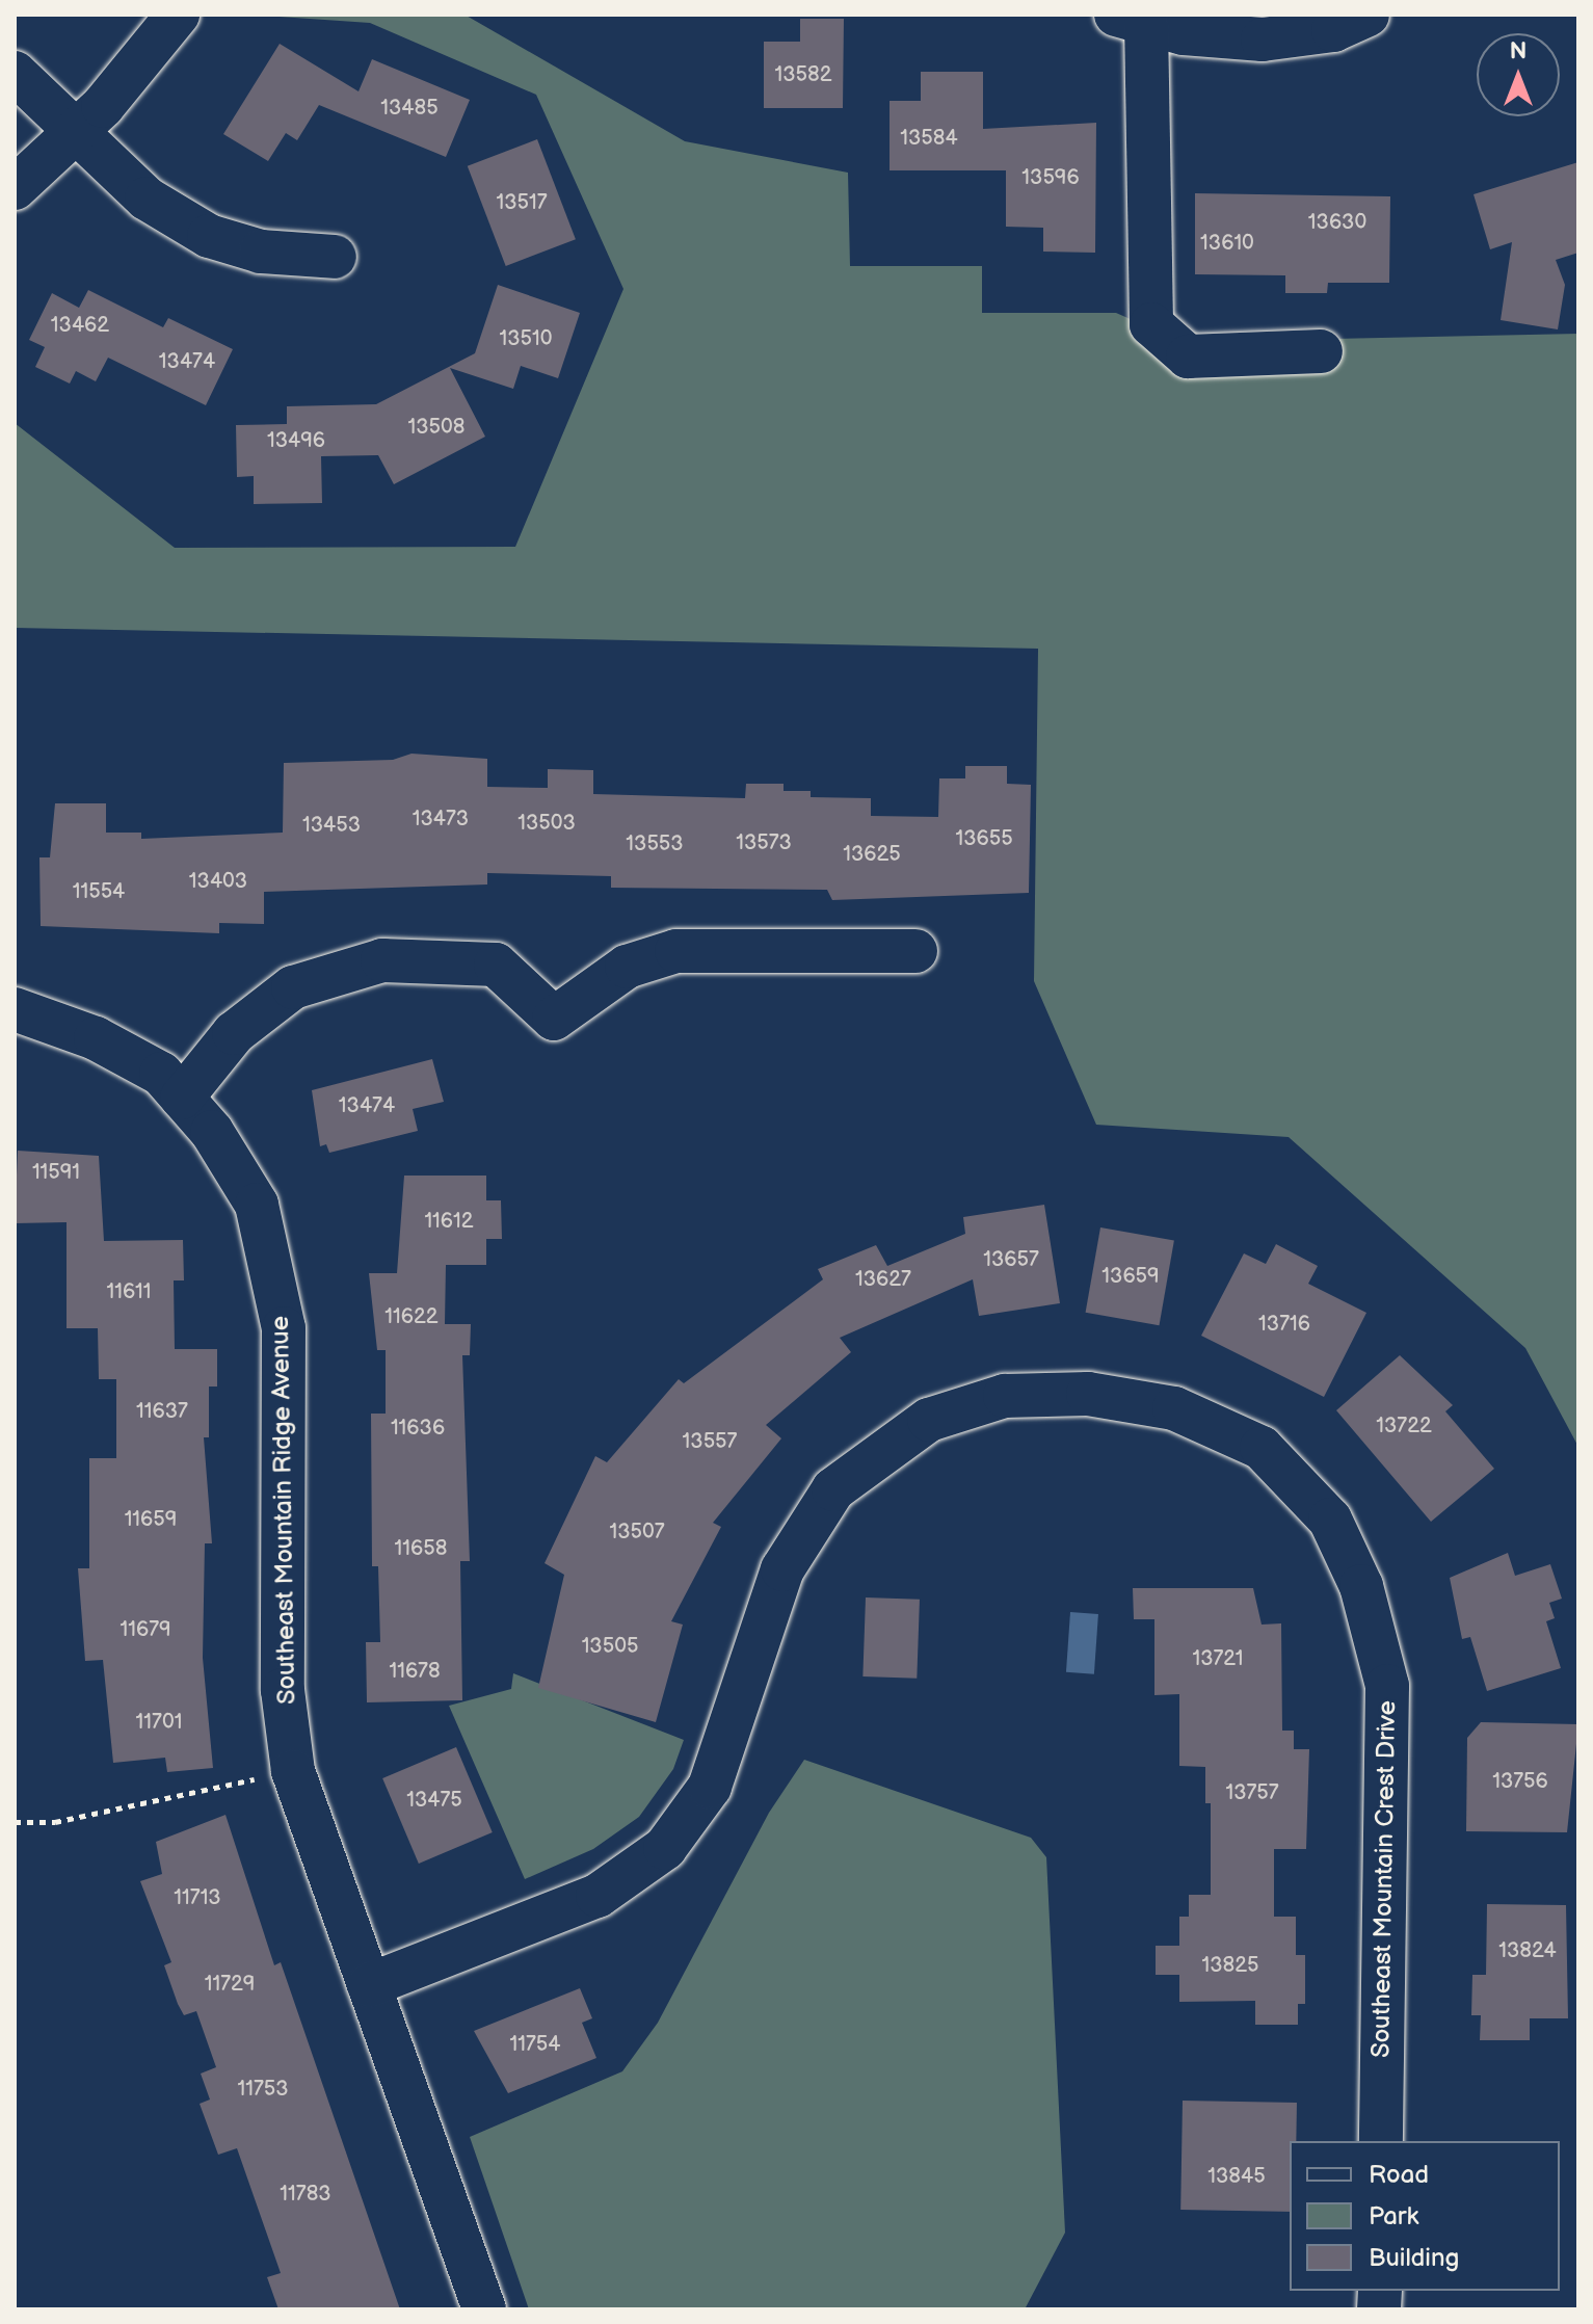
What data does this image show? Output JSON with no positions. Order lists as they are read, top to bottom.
{
  "streets": {
    "street": ["Southeast Mountain Ridge Avenue", "Southeast Mountain Crest Drive"]
  },
  "crossings": [
    ["Southeast Mountain Ridge Avenue", "Southeast Mountain Crest Drive"]
  ],
  "house_numbers": [
    "13582",
    "13485",
    "13584",
    "13596",
    "13517",
    "13630",
    "13610",
    "13462",
    "13510",
    "13474",
    "13508",
    "13496",
    "13473",
    "13503",
    "13453",
    "13655",
    "13573",
    "13553",
    "13625",
    "13403",
    "11554",
    "13474",
    "11591",
    "11612",
    "13657",
    "13659",
    "13627",
    "11611",
    "11622",
    "13716",
    "11637",
    "13722",
    "11636",
    "13557",
    "11659",
    "13507",
    "11658",
    "11679",
    "13505",
    "13721",
    "11678",
    "11701",
    "13756",
    "13757",
    "13475",
    "11713",
    "13824",
    "13825",
    "11729",
    "11754",
    "11753",
    "13845",
    "11783"
  ],
  "legend": ["Road", "Park", "Building"],
  "north": "top"
}
